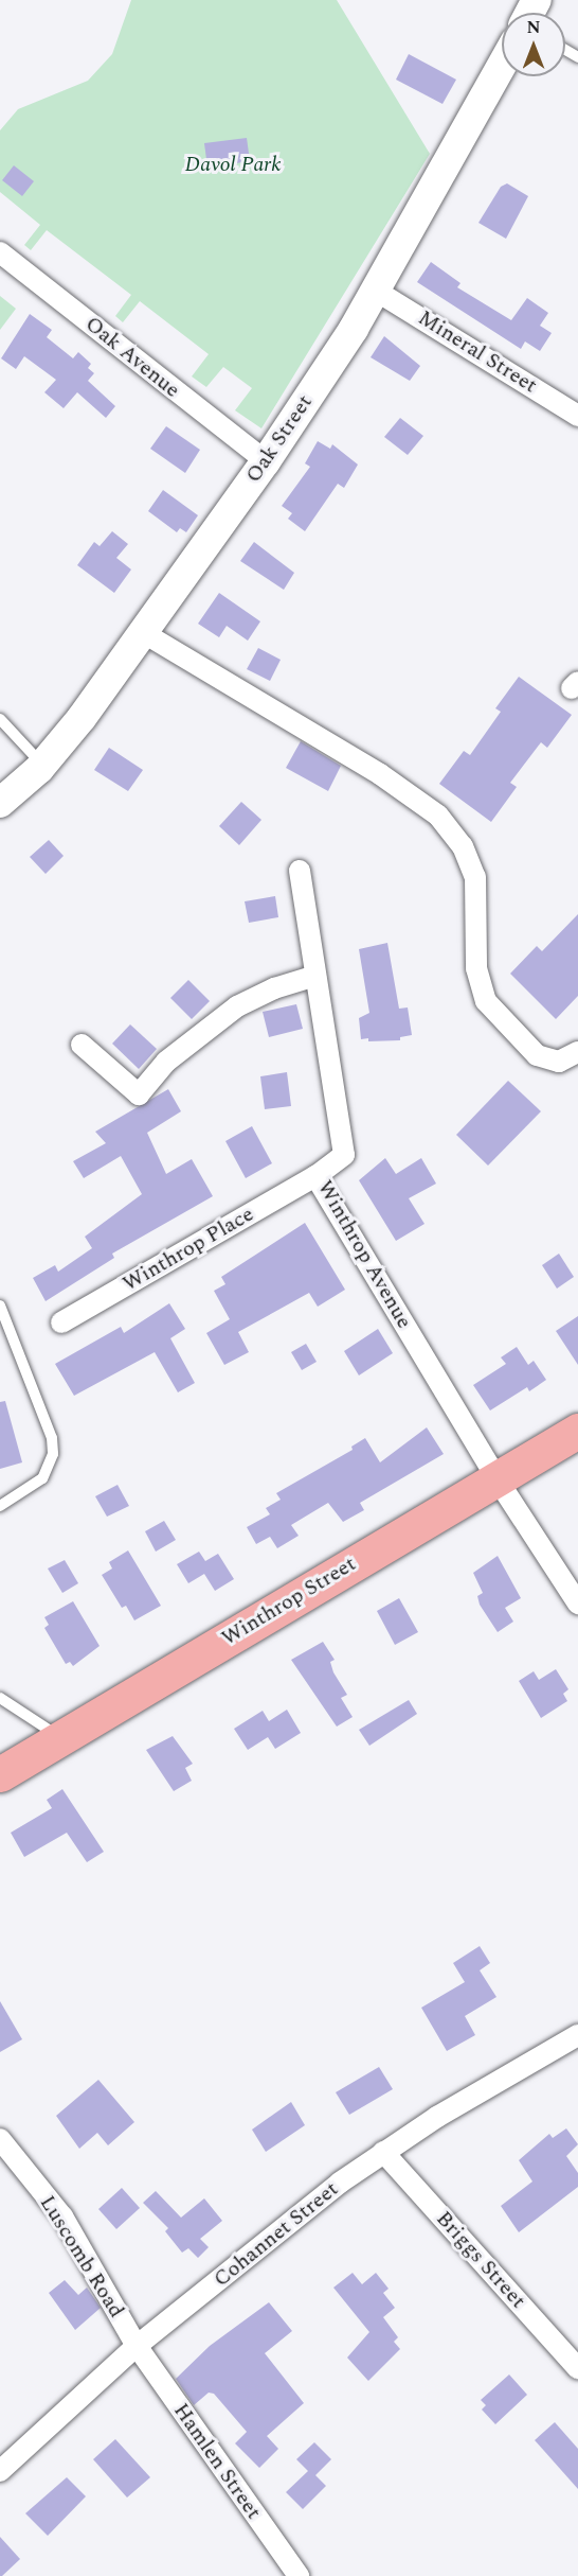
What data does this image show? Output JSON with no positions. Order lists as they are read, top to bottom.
{
  "streets": {
    "highway": ["Winthrop Street"],
    "street": [
      "Mineral Street",
      "Oak Avenue",
      "Oak Street",
      "Winthrop Place",
      "Winthrop Avenue",
      "Cohannet Street",
      "Luscomb Road",
      "Briggs Street",
      "Hamlen Street"
    ]
  },
  "crossings": [
    ["Mineral Street", "Oak Street"],
    ["Oak Avenue", "Oak Street"],
    ["Winthrop Place", "Winthrop Avenue"],
    ["Winthrop Avenue", "Winthrop Street"],
    ["Cohannet Street", "Luscomb Road"],
    ["Cohannet Street", "Briggs Street"],
    ["Cohannet Street", "Hamlen Street"],
    ["Luscomb Road", "Hamlen Street"]
  ],
  "parks": ["Davol Park"],
  "north": "top"
}
